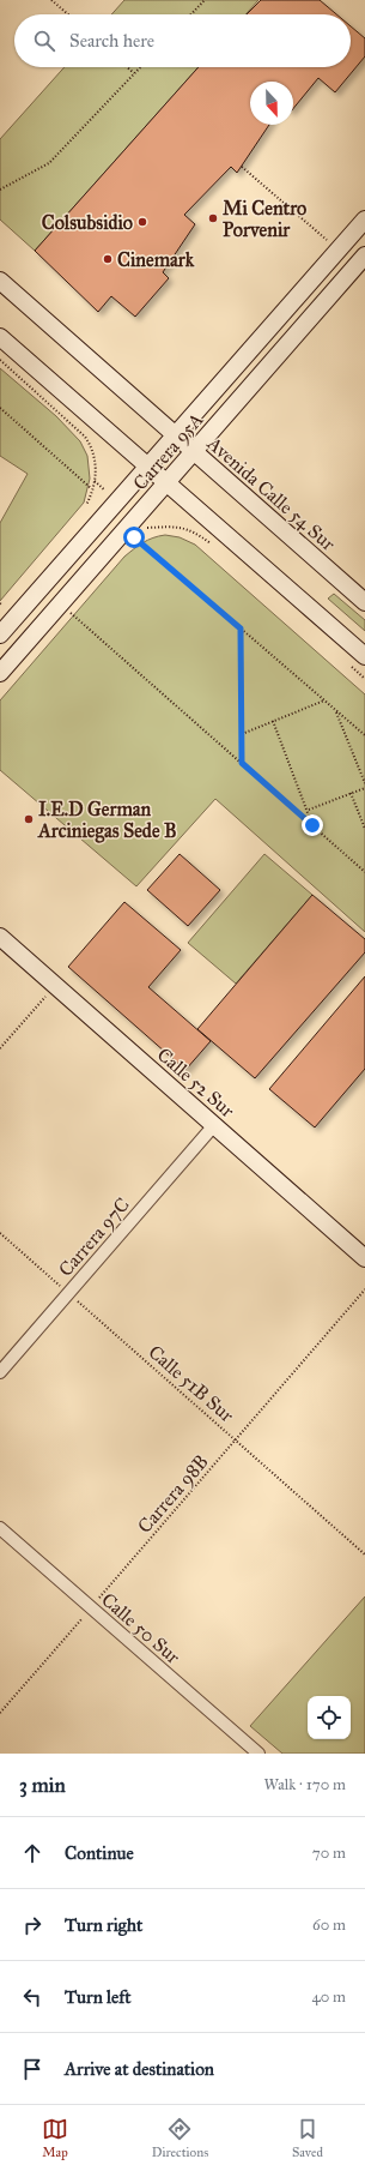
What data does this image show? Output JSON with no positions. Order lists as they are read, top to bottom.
{
  "streets": {
    "street": [
      "Carrera 95A",
      "Avenida Calle 54 Sur",
      "Calle 52 Sur",
      "Carrera 97C",
      "Calle 50 Sur"
    ],
    "path": ["Calle 51B Sur", "Carrera 98B"]
  },
  "crossings": [
    ["Carrera 95A", "Avenida Calle 54 Sur"],
    ["Calle 52 Sur", "Carrera 97C"],
    ["Carrera 97C", "Calle 51B Sur"],
    ["Calle 51B Sur", "Carrera 98B"],
    ["Carrera 98B", "Calle 50 Sur"]
  ],
  "places": [
    "Mi Centro Porvenir",
    "Colsubsidio",
    "Cinemark",
    "I.E.D German Arciniegas Sede B"
  ],
  "north": "bottom",
  "page": {
    "search": "Search here",
    "heading": ["3 min", "Walk · 170 m"],
    "list": [
      ["Continue", "70 m"],
      ["Turn right", "60 m"],
      ["Turn left", "40 m"],
      "Arrive at destination"
    ],
    "nav": ["Map", "Directions", "Saved"]
  }
}
